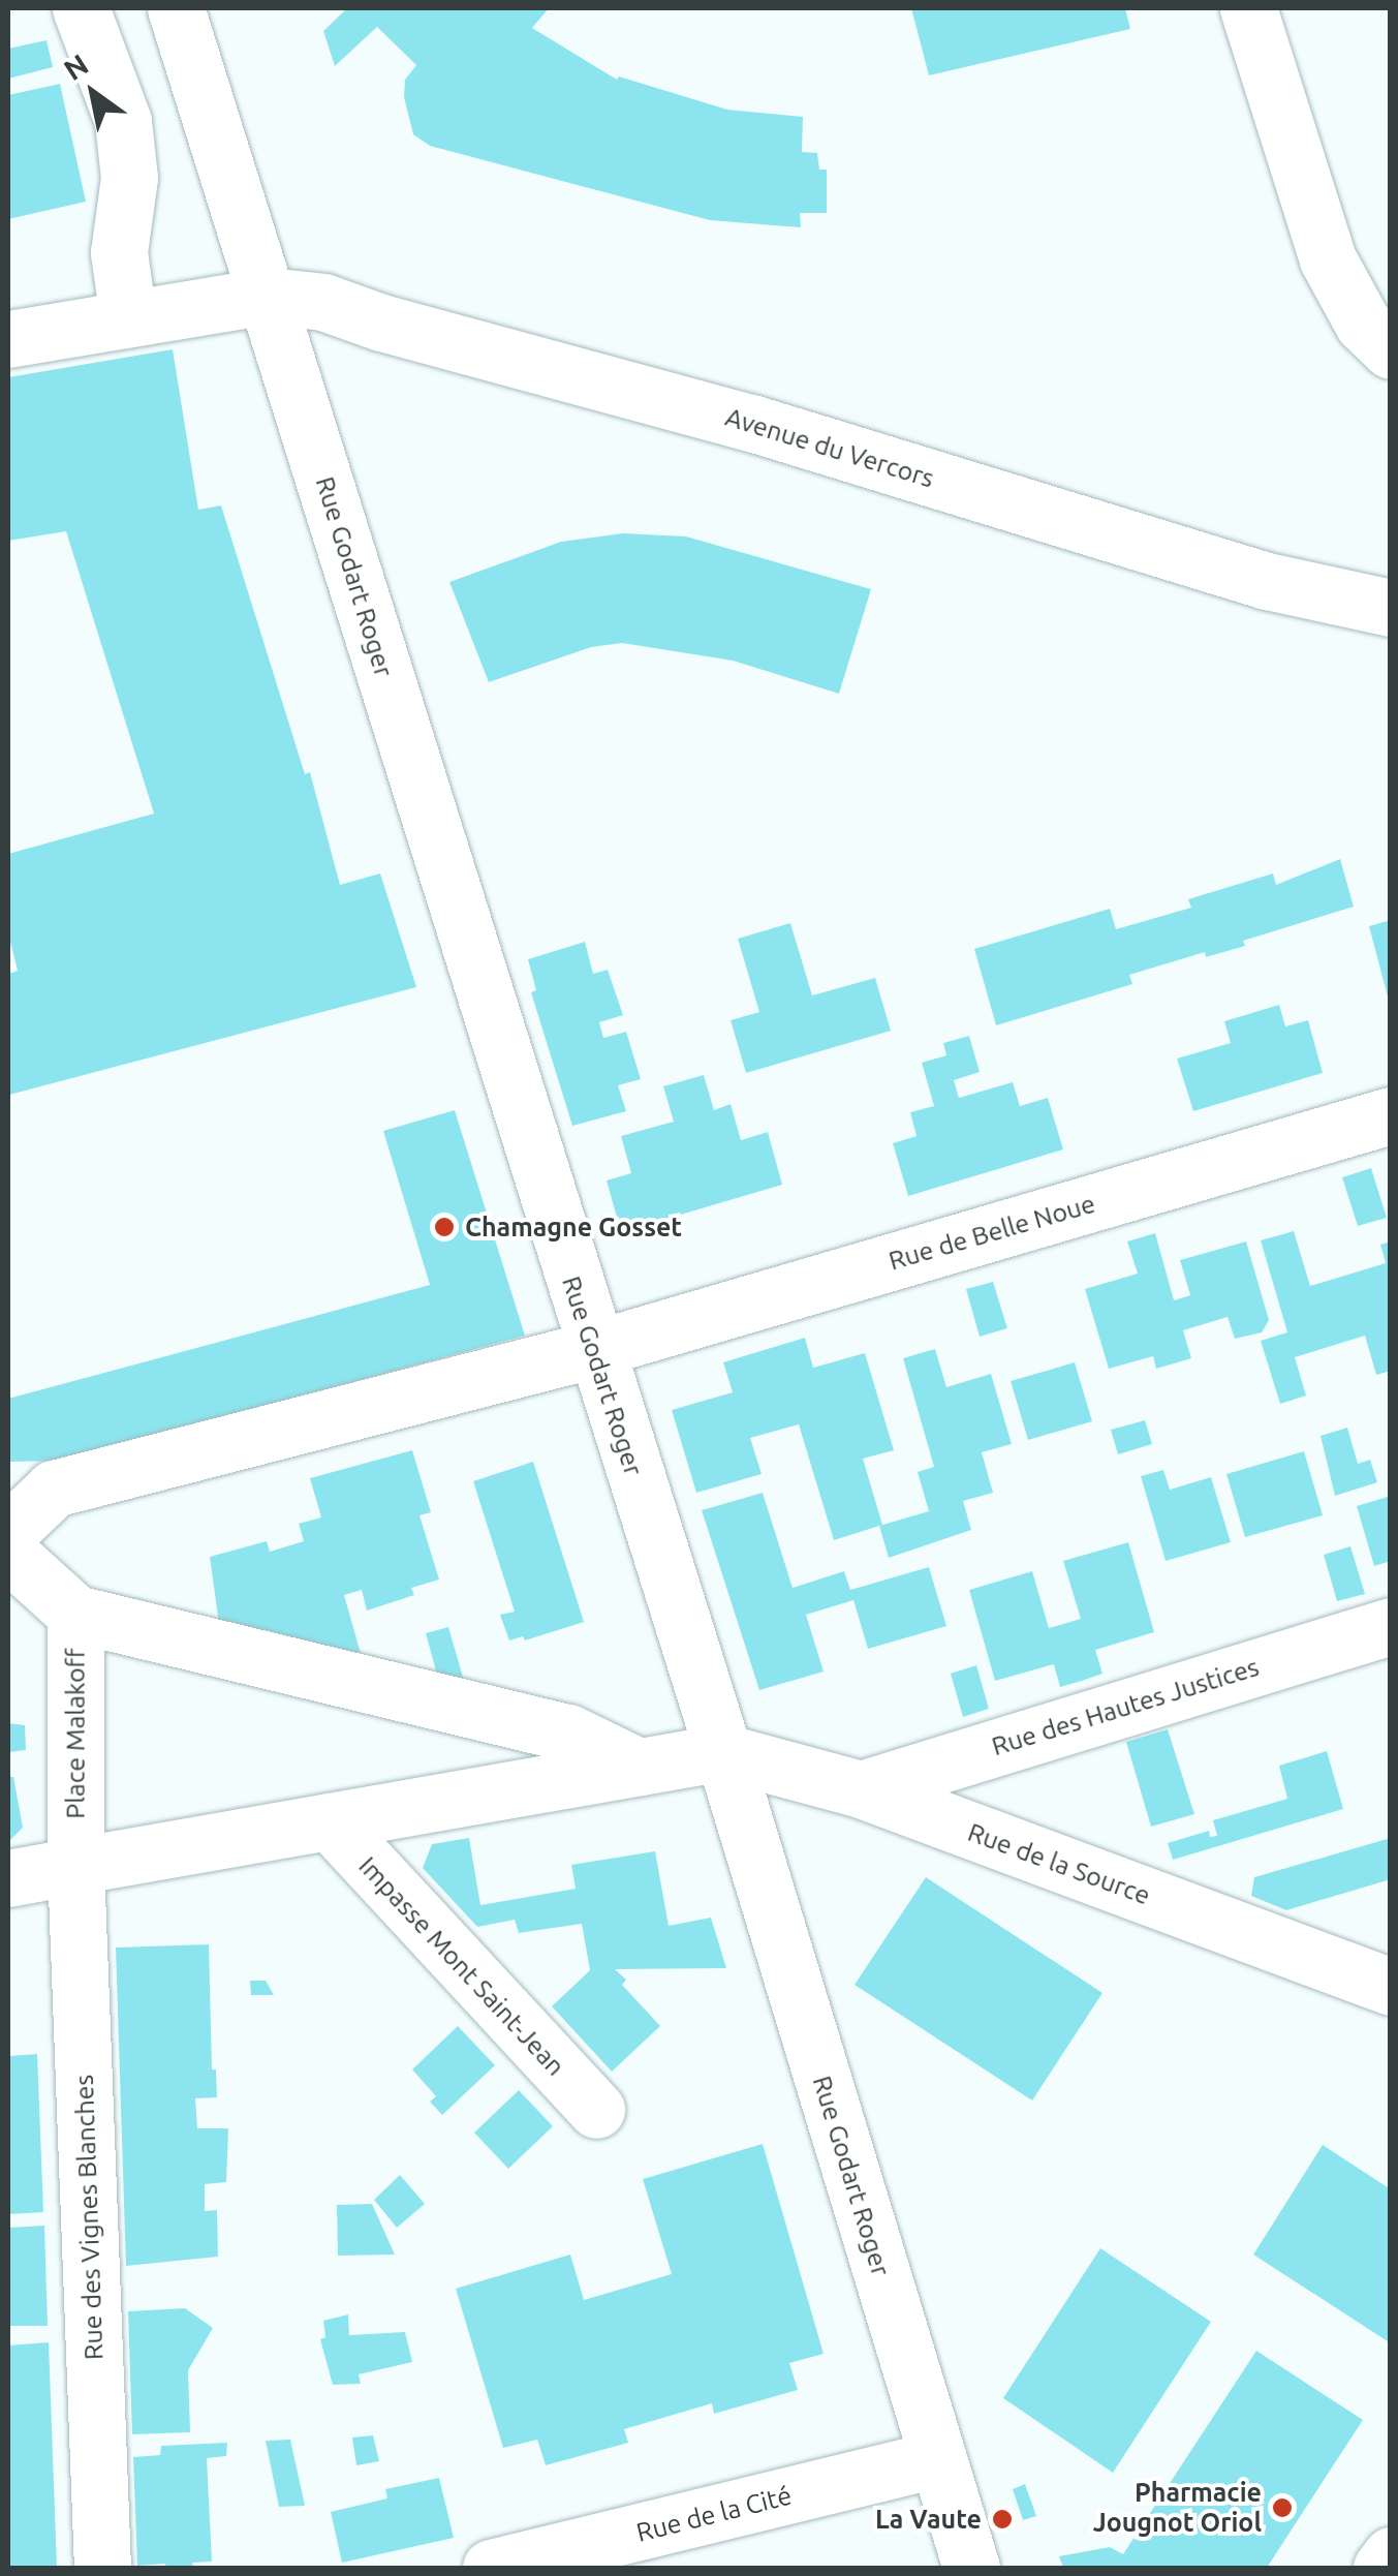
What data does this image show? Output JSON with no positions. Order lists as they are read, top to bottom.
{
  "streets": {
    "street": [
      "Avenue du Vercors",
      "Rue Godart Roger",
      "Rue de Belle Noue",
      "Rue des Hautes Justices",
      "Place Malakoff",
      "Rue de la Source",
      "Impasse Mont Saint-Jean",
      "Rue des Vignes Blanches",
      "Rue de la Cité"
    ]
  },
  "crossings": [
    ["Avenue du Vercors", "Rue Godart Roger"],
    ["Rue Godart Roger", "Rue de Belle Noue"],
    ["Rue Godart Roger", "Rue de la Source"],
    ["Rue Godart Roger", "Rue de la Cité"],
    ["Rue des Hautes Justices", "Rue de la Source"],
    ["Place Malakoff", "Rue des Vignes Blanches"]
  ],
  "places": ["Chamagne Gosset", "Pharmacie Jougnot Oriol", "La Vaute"],
  "north": "top left"
}
